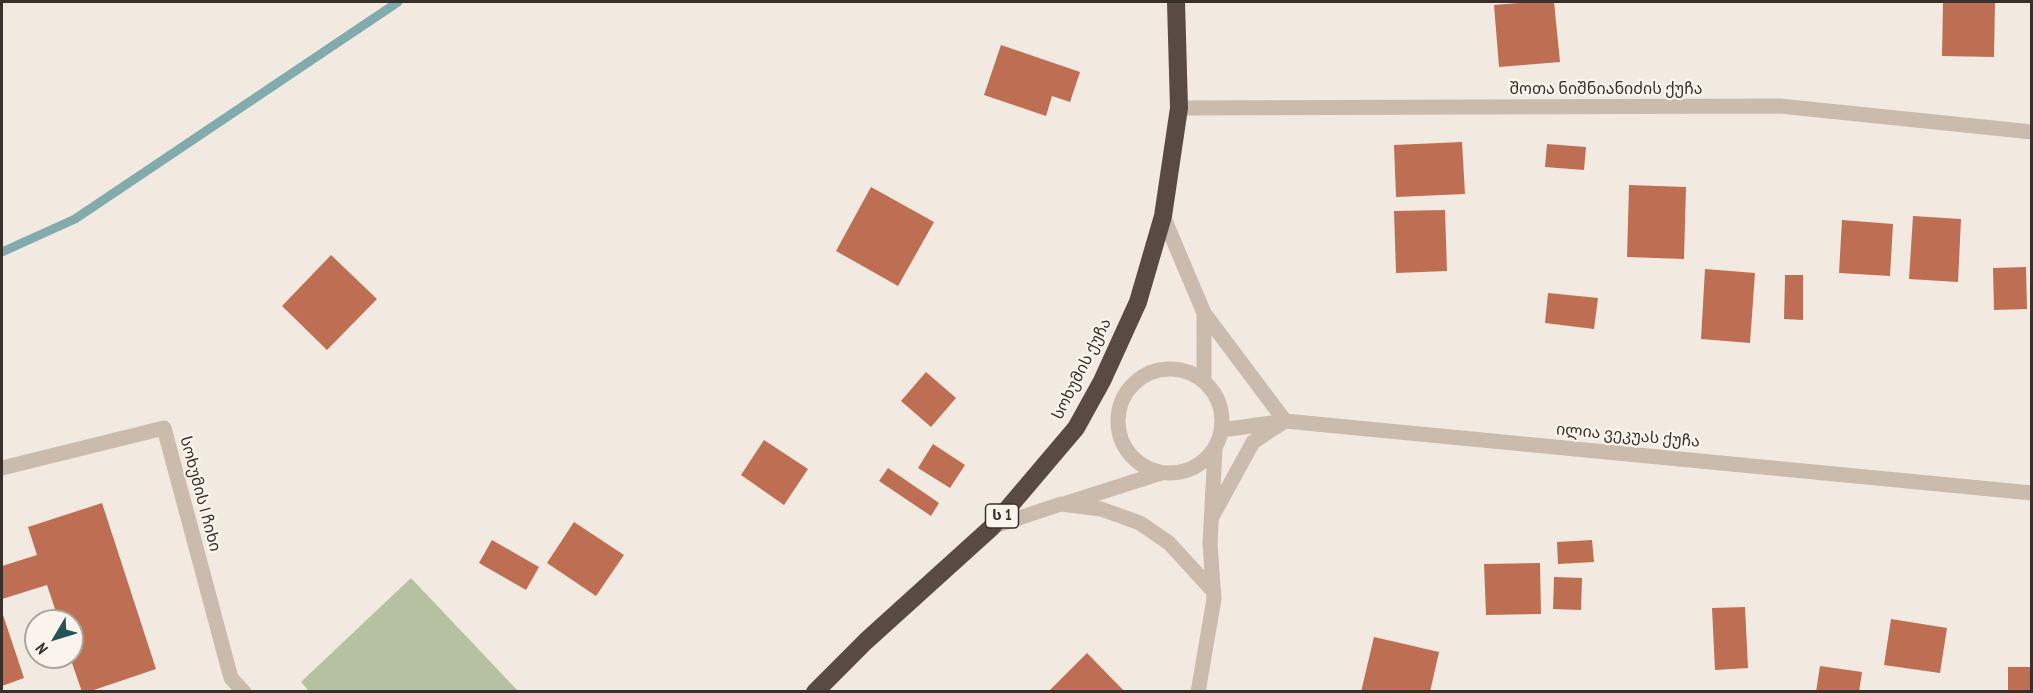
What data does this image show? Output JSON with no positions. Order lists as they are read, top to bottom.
{
  "streets": {
    "highway": ["სოხუმის ქუჩა", "ს 1"],
    "street": ["შოთა ნიშნიანიძის ქუჩა", "ილია ვეკუას ქუჩა", "სოხუმის I ჩიხი"]
  },
  "crossings": [
    ["შოთა ნიშნიანიძის ქუჩა", "სოხუმის ქუჩა"]
  ],
  "north": "bottom left"
}
